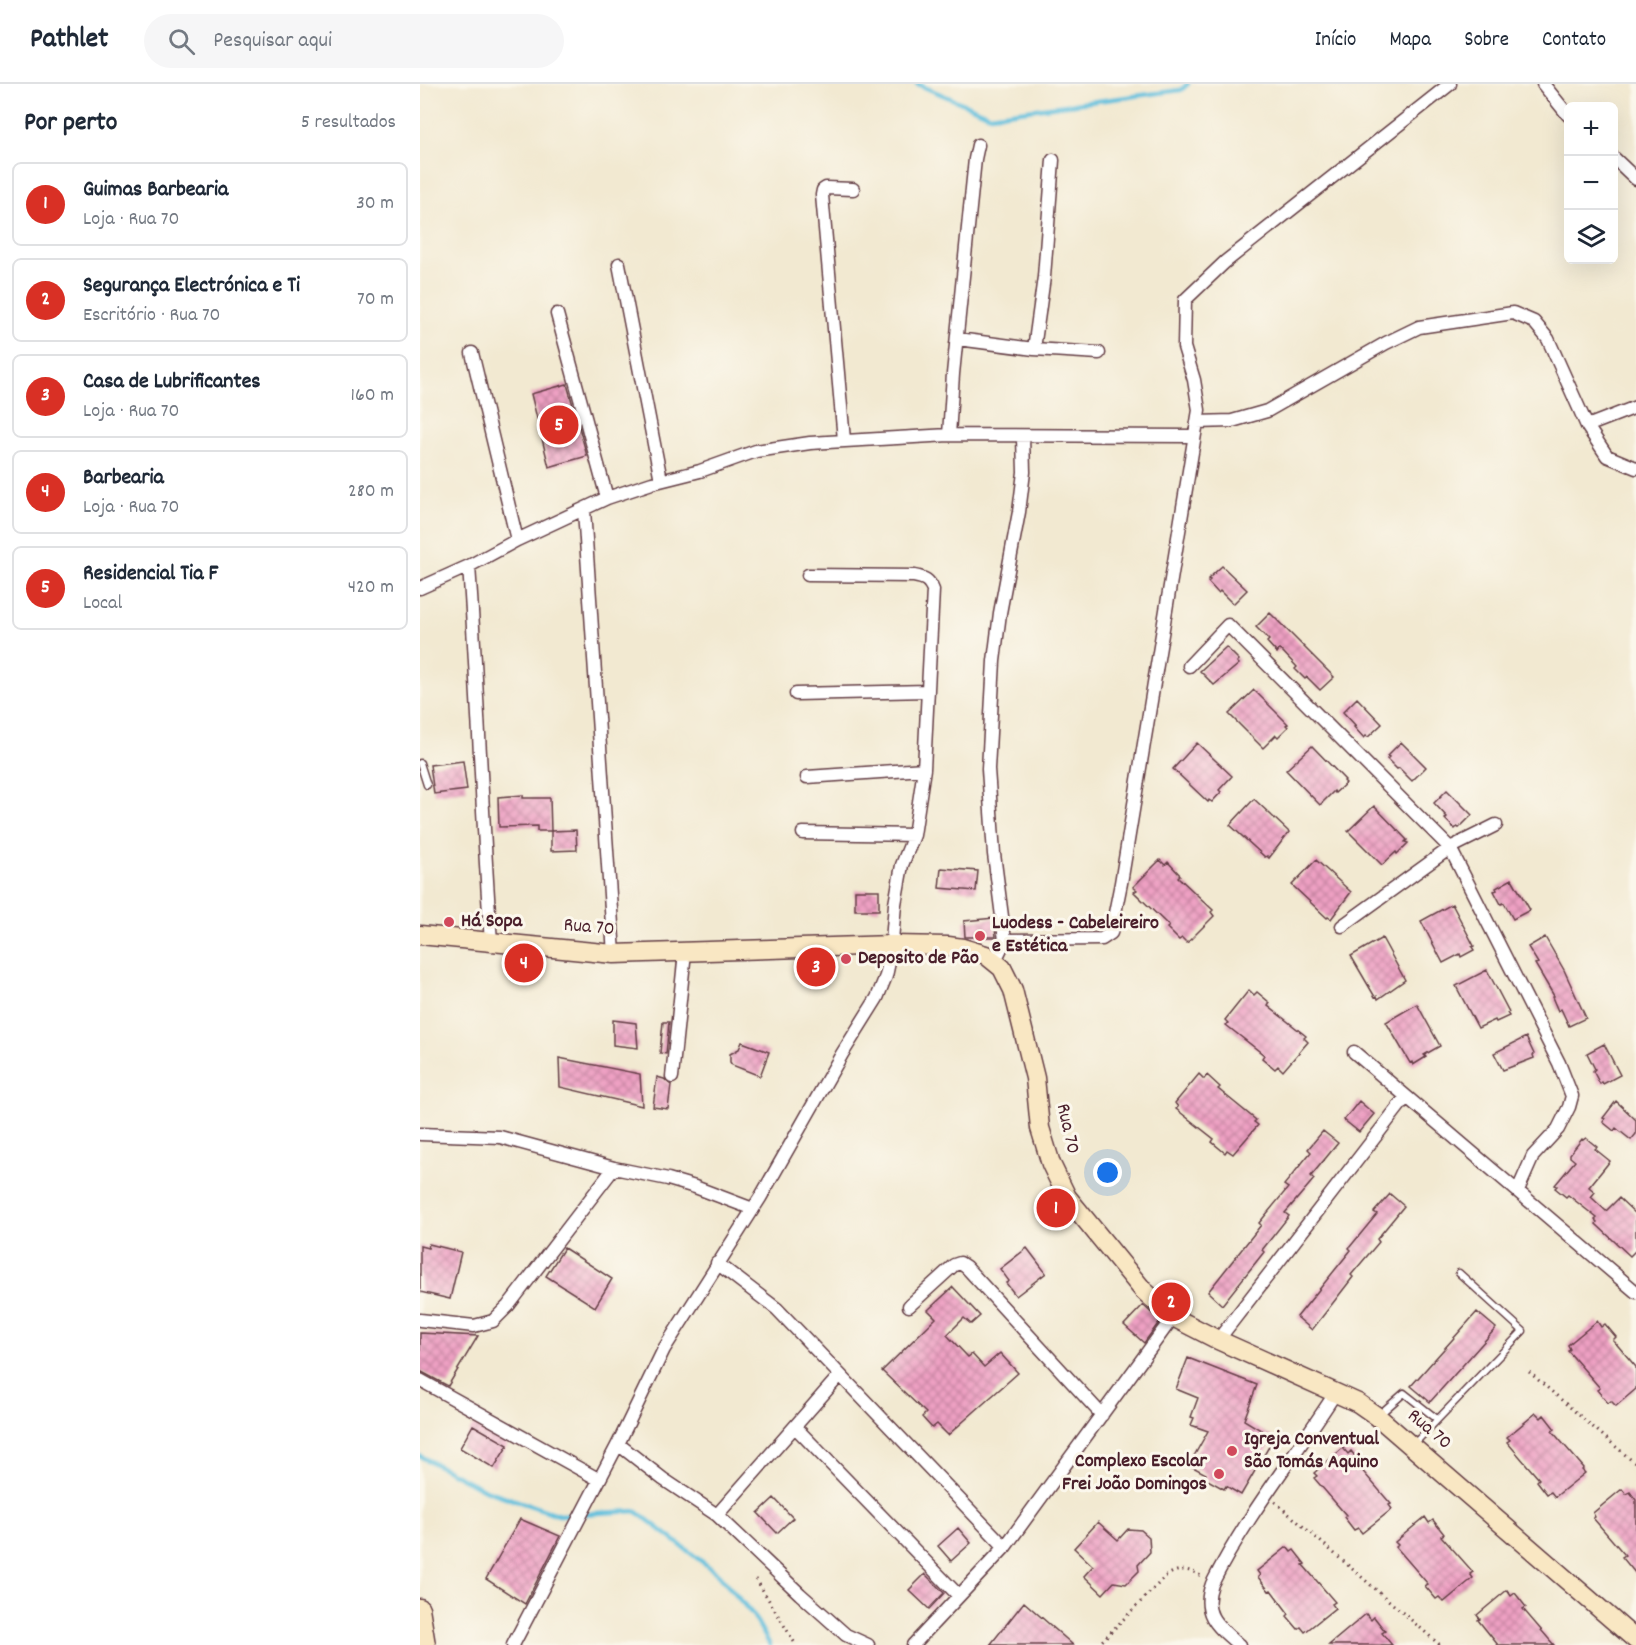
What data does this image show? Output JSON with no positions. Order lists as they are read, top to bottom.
{
  "streets": {
    "street": ["Rua 70"]
  },
  "places": [
    "Há Sopa",
    "Luodess - Cabeleireiro e Estética",
    "Deposito de Pão",
    "Igreja Conventual São Tomás Aquino",
    "Complexo Escolar Frei João Domingos"
  ],
  "page": {
    "header": "Pathlet",
    "search": "Pesquisar aqui",
    "nav": [
      "Início",
      "Mapa",
      "Sobre",
      "Contato"
    ],
    "heading": ["Por perto", "5 resultados"],
    "map_buttons": ["+", "−"],
    "list": [
      {
        "mark": "1",
        "name": "Guimas Barbearia",
        "note": "Loja · Rua 70",
        "value": "30 m"
      },
      {
        "mark": "2",
        "name": "Segurança Electrónica e Ti",
        "note": "Escritório · Rua 70",
        "value": "70 m"
      },
      {
        "mark": "3",
        "name": "Casa de Lubrificantes",
        "note": "Loja · Rua 70",
        "value": "160 m"
      },
      {
        "mark": "4",
        "name": "Barbearia",
        "note": "Loja · Rua 70",
        "value": "280 m"
      },
      {
        "mark": "5",
        "name": "Residencial Tia F",
        "note": "Local",
        "value": "420 m"
      }
    ],
    "pins": [
      "5",
      "4",
      "3",
      "1",
      "2"
    ]
  }
}
